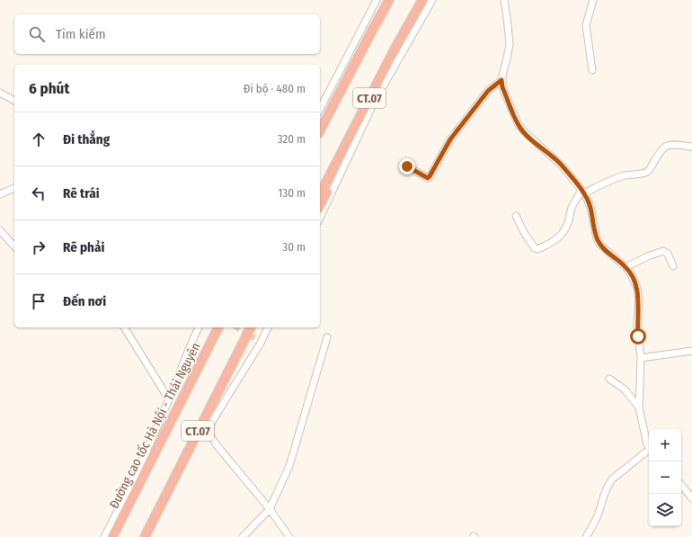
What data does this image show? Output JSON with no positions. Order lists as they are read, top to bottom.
{
  "streets": {
    "highway": ["CT.07", "Đường cao tốc Hà Nội - Thái Nguyên"]
  },
  "page": {
    "search": "Tìm kiếm",
    "heading": ["6 phút", "Đi bộ · 480 m"],
    "list": [
      ["Đi thẳng", "320 m"],
      ["Rẽ trái", "130 m"],
      ["Rẽ phải", "30 m"],
      "Đến nơi"
    ],
    "map_buttons": ["+", "−"]
  }
}
